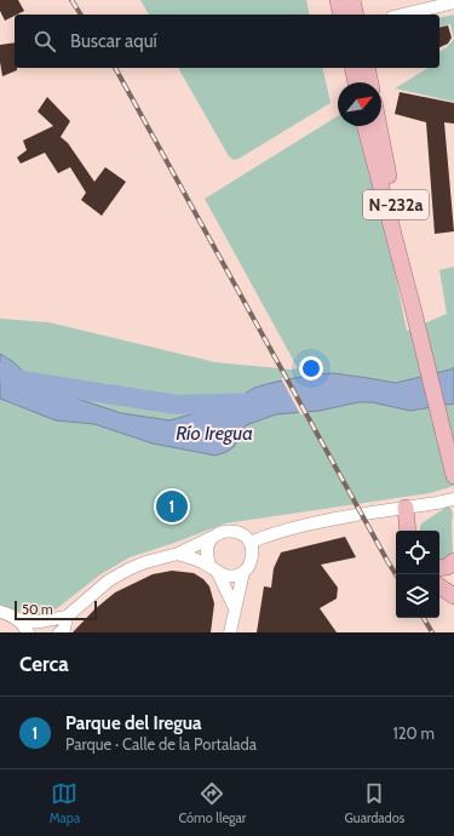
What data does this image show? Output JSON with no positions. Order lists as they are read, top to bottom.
{
  "streets": {
    "main road": ["N-232a"]
  },
  "water": ["Río Iregua"],
  "scale_bar": "50 m",
  "north": "top right",
  "page": {
    "search": "Buscar aquí",
    "pins": "1",
    "scale": "50 m",
    "heading": "Cerca",
    "list": [
      {
        "mark": "1",
        "name": "Parque del Iregua",
        "note": "Parque · Calle de la Portalada",
        "value": "120 m"
      }
    ],
    "nav": ["Mapa", "Cómo llegar", "Guardados"]
  }
}
